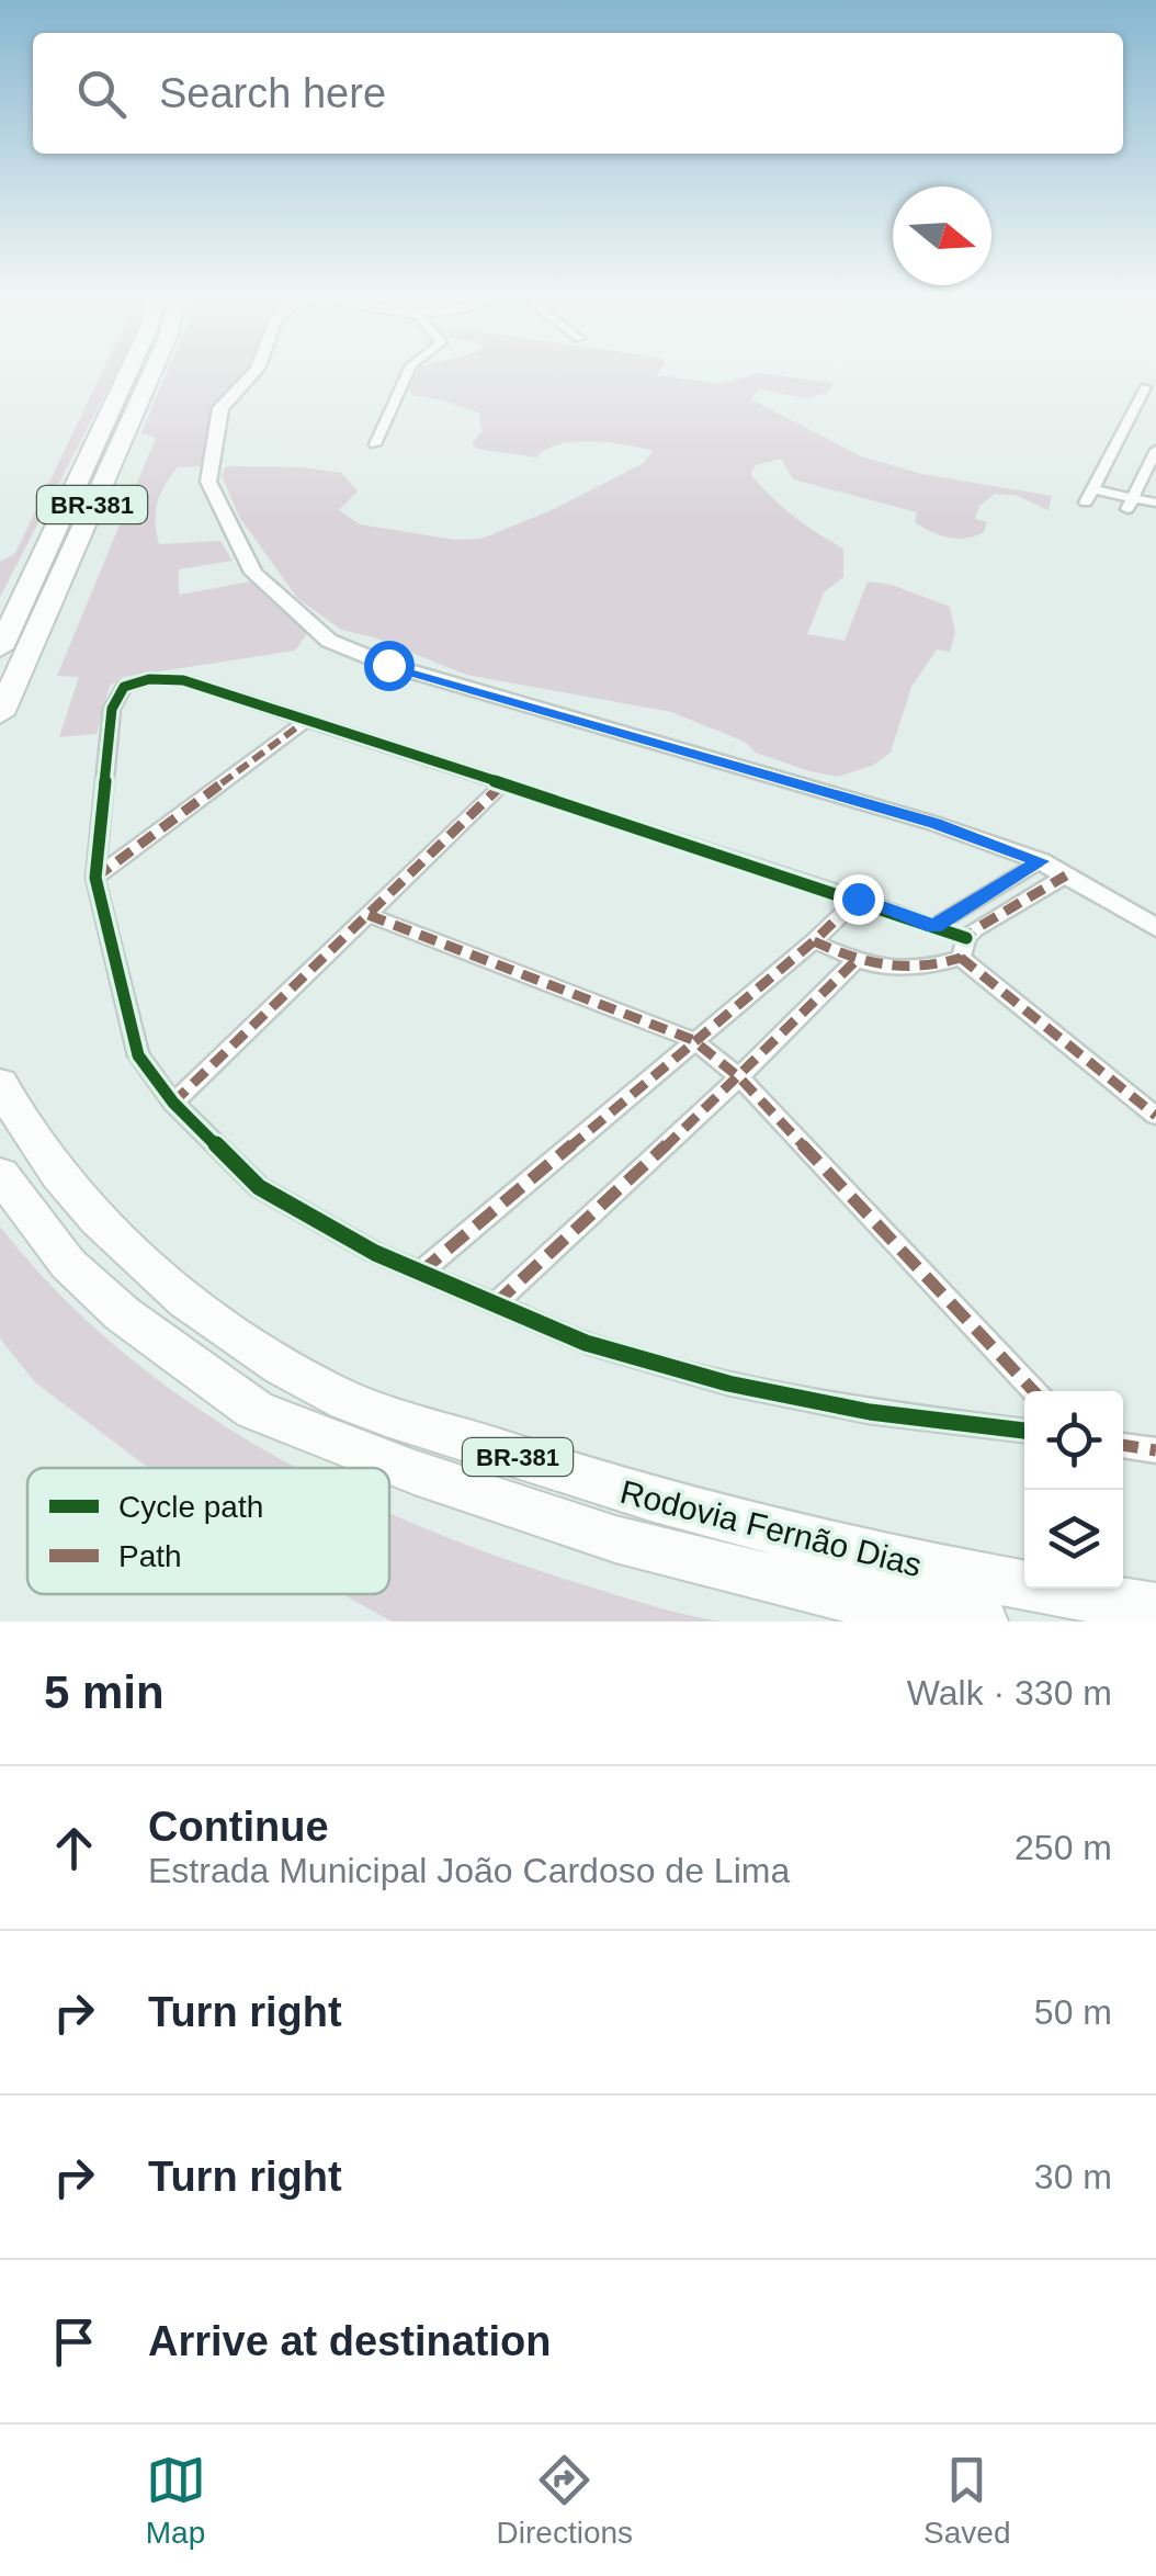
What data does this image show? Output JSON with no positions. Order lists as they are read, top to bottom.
{
  "streets": {
    "highway": ["BR-381", "Rodovia Fernão Dias"]
  },
  "legend": ["Cycle path", "Path"],
  "north": "right",
  "page": {
    "search": "Search here",
    "heading": ["5 min", "Walk · 330 m"],
    "list": [
      ["Continue", "Estrada Municipal João Cardoso de Lima", "250 m"],
      ["Turn right", "50 m"],
      ["Turn right", "30 m"],
      "Arrive at destination"
    ],
    "nav": ["Map", "Directions", "Saved"]
  }
}
